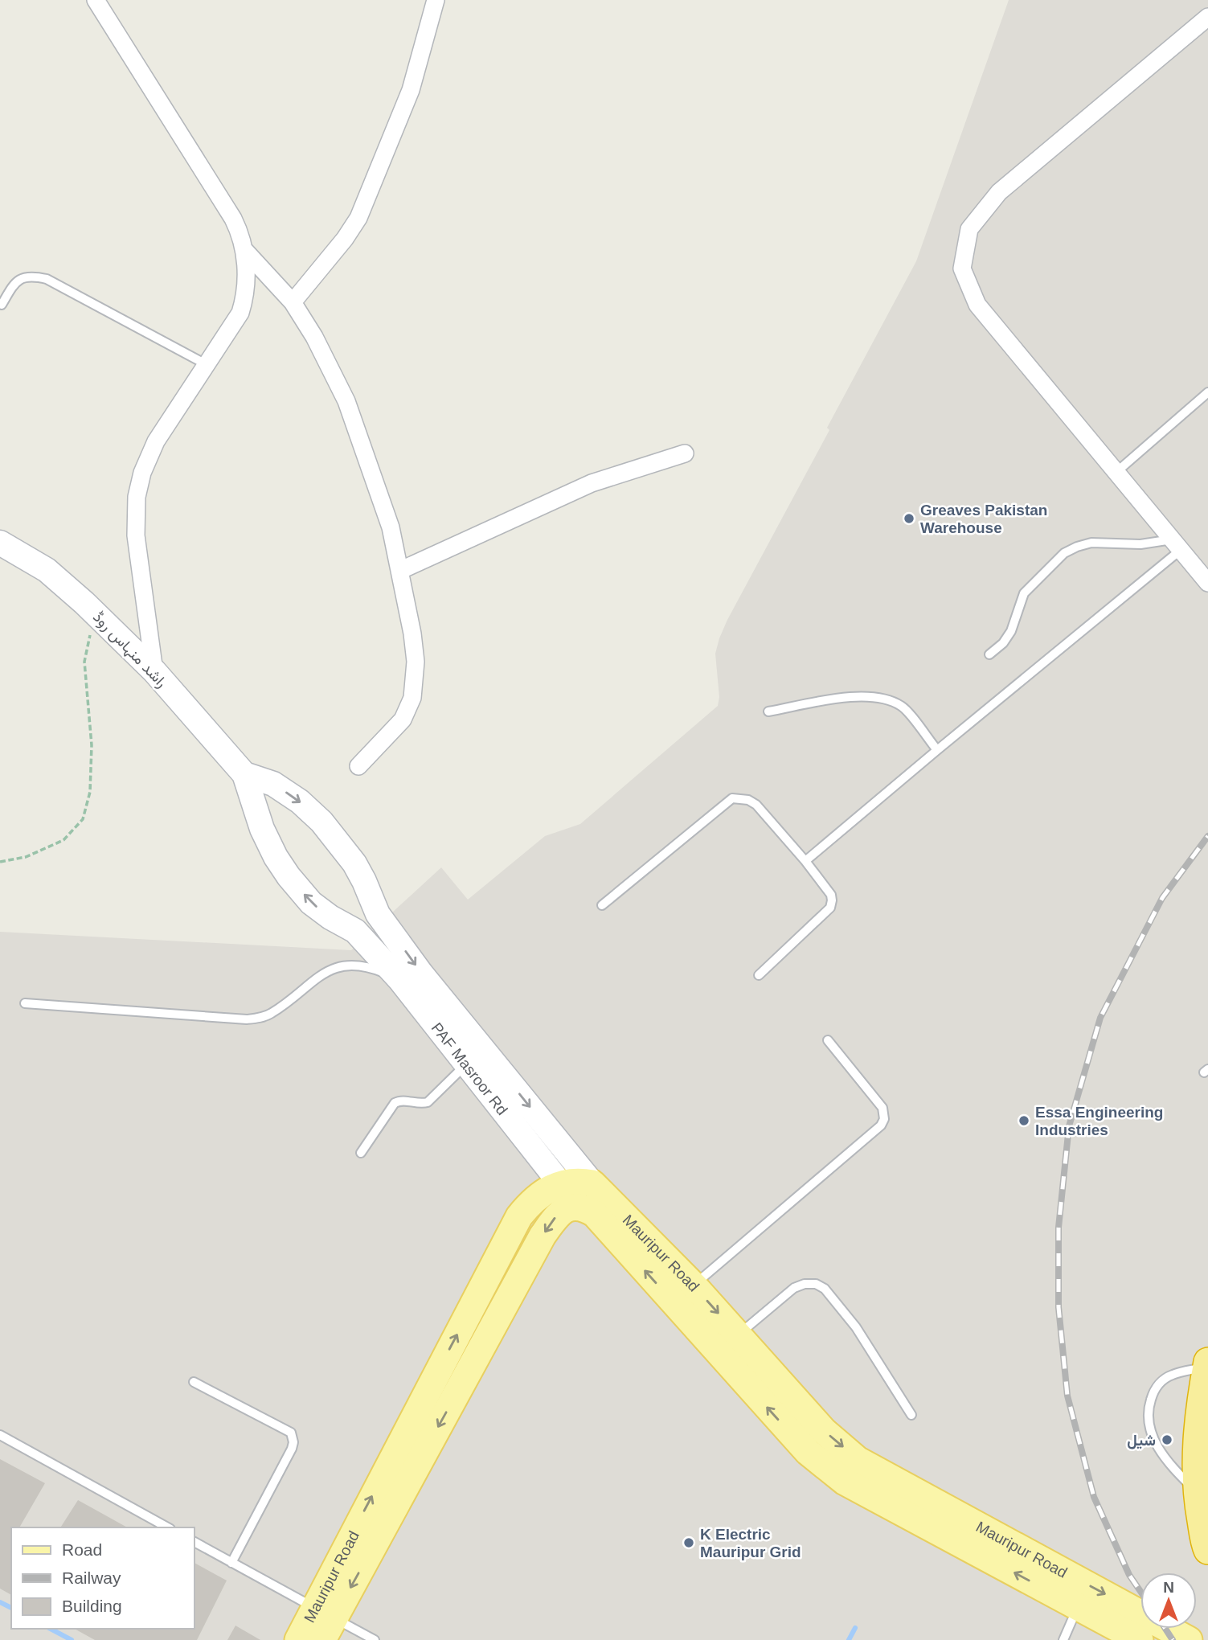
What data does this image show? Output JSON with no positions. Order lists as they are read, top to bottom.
{
  "streets": {
    "main road": ["راشد منہاس روڈ", "PAF Masroor Rd", "Mauripur Road"]
  },
  "crossings": [
    ["راشد منہاس روڈ", "PAF Masroor Rd"],
    ["PAF Masroor Rd", "Mauripur Road"]
  ],
  "one_way": ["راشد منہاس روڈ"],
  "places": [
    "Greaves Pakistan Warehouse",
    "Essa Engineering Industries",
    "شیل",
    "K Electric Mauripur Grid"
  ],
  "legend": ["Road", "Railway", "Building"],
  "north": "top"
}
